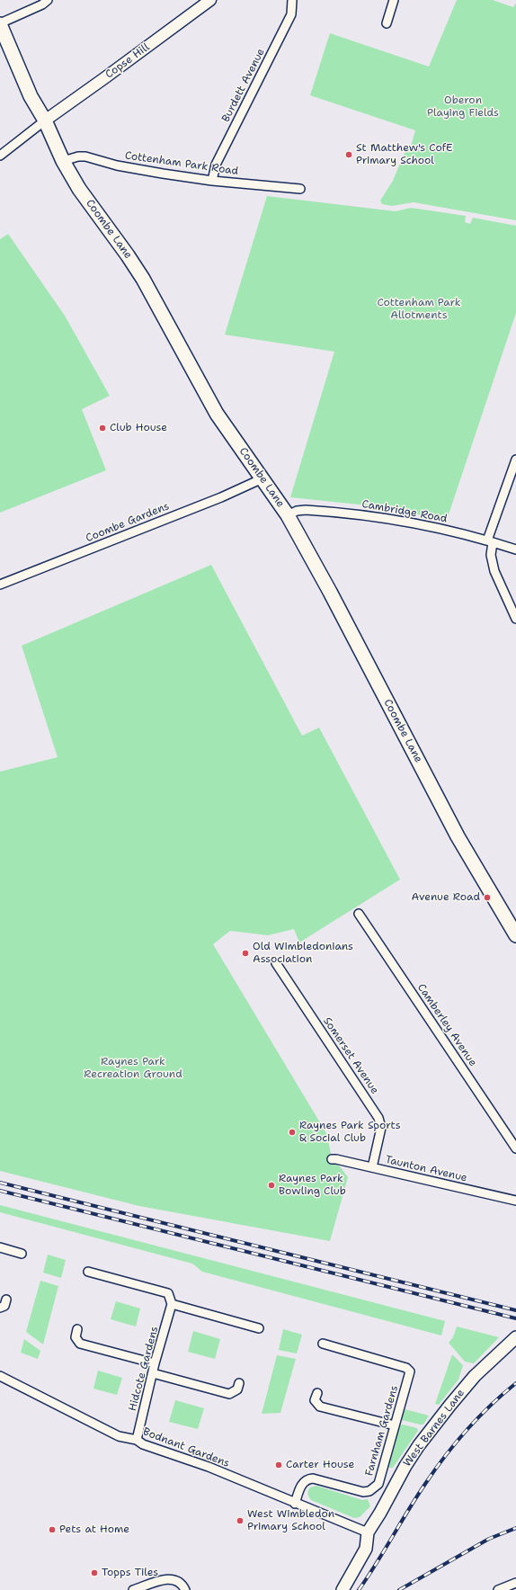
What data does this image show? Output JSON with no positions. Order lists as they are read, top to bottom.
{
  "streets": {
    "main road": ["Coombe Lane", "West Barnes Lane"],
    "street": [
      "Copse Hill",
      "Burdett Avenue",
      "Cottenham Park Road",
      "Cambridge Road",
      "Coombe Gardens",
      "Camberley Avenue",
      "Somerset Avenue",
      "Taunton Avenue",
      "Hidcote Gardens",
      "Farnham Gardens",
      "Bodnant Gardens"
    ]
  },
  "crossings": [
    ["Copse Hill", "Coombe Lane"],
    ["Burdett Avenue", "Cottenham Park Road"],
    ["Cottenham Park Road", "Coombe Lane"],
    ["Coombe Lane", "Cambridge Road"],
    ["Coombe Lane", "Coombe Gardens"],
    ["Somerset Avenue", "Taunton Avenue"],
    ["Hidcote Gardens", "Bodnant Gardens"],
    ["West Barnes Lane", "Bodnant Gardens"],
    ["Farnham Gardens", "Bodnant Gardens"]
  ],
  "parks": ["Oberon Playing Fields", "Cottenham Park Allotments", "Raynes Park Recreation Ground"],
  "places": [
    "St Matthew's CofE Primary School",
    "Club House",
    "Avenue Road",
    "Old Wimbledonians Association",
    "Raynes Park Sports & Social Club",
    "Raynes Park Bowling Club",
    "Carter House",
    "West Wimbledon Primary School",
    "Pets at Home",
    "Topps Tiles"
  ]
}
